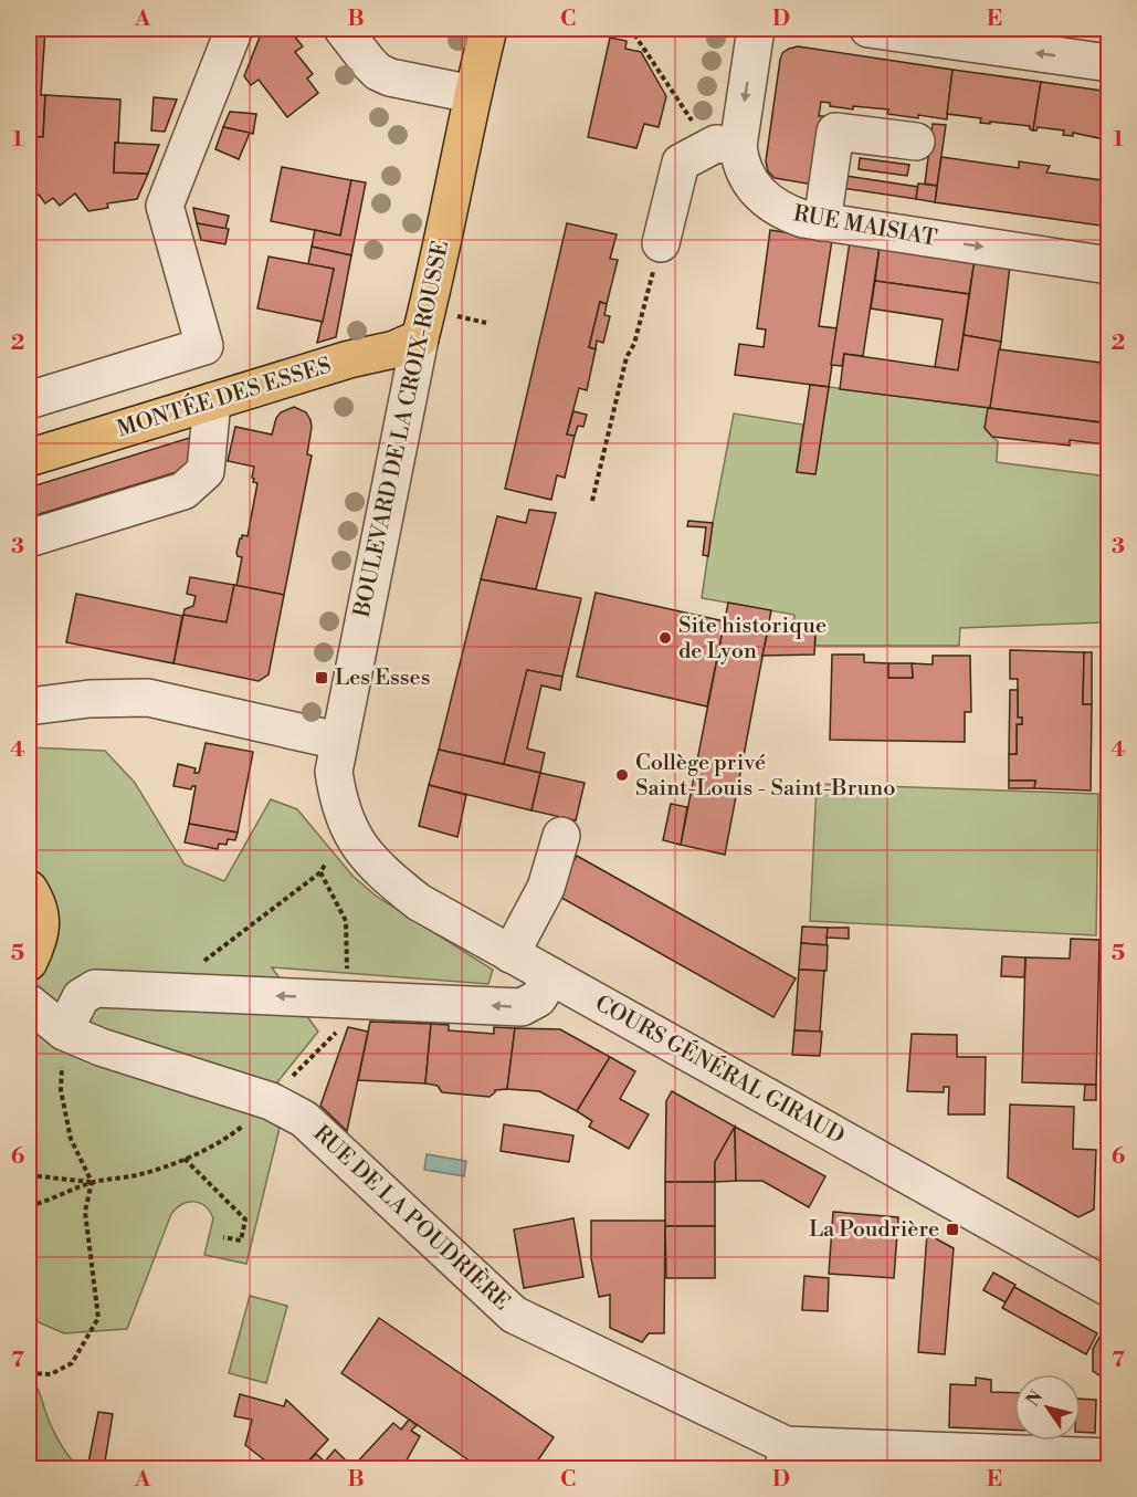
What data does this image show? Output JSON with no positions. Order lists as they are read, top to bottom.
{
  "streets": {
    "main road": ["MONTÉE DES ESSES", "BOULEVARD DE LA CROIX-ROUSSE"],
    "street": ["RUE MAISIAT", "COURS GÉNÉRAL GIRAUD", "RUE DE LA POUDRIÈRE"]
  },
  "crossings": [
    ["MONTÉE DES ESSES", "BOULEVARD DE LA CROIX-ROUSSE"],
    ["BOULEVARD DE LA CROIX-ROUSSE", "COURS GÉNÉRAL GIRAUD"]
  ],
  "places": {
    "other": ["Site historique de Lyon", "Collège privé Saint-Louis - Saint-Bruno"],
    "transit": ["Les Esses", "La Poudrière"]
  },
  "north": "top left",
  "grid": {
    "columns": [
      "A",
      "B",
      "C",
      "D",
      "E"
    ],
    "rows": [
      "1",
      "2",
      "3",
      "4",
      "5",
      "6",
      "7"
    ]
  }
}
